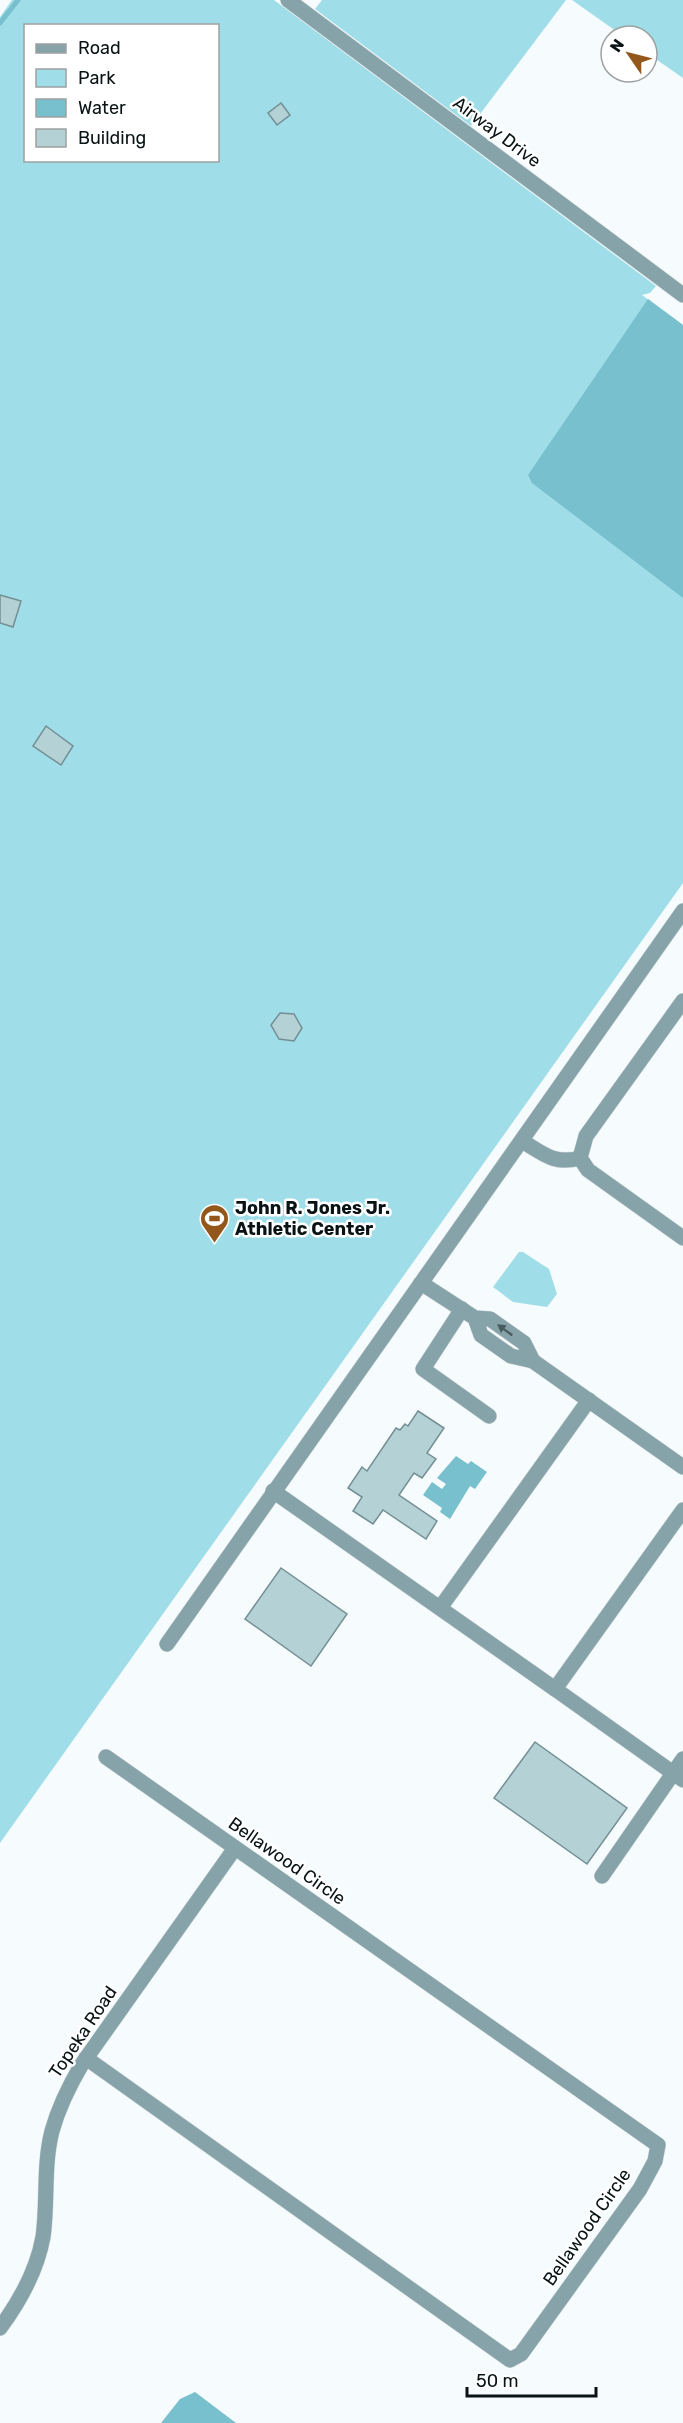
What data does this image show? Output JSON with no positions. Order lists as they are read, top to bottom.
{
  "streets": {
    "street": ["Airway Drive", "Bellawood Circle", "Topeka Road"]
  },
  "crossings": [
    ["Bellawood Circle", "Topeka Road"]
  ],
  "places": {
    "sports": ["John R. Jones Jr. Athletic Center"]
  },
  "legend": [
    "Road",
    "Park",
    "Water",
    "Building"
  ],
  "scale_bar": "50 m",
  "north": "top left"
}
